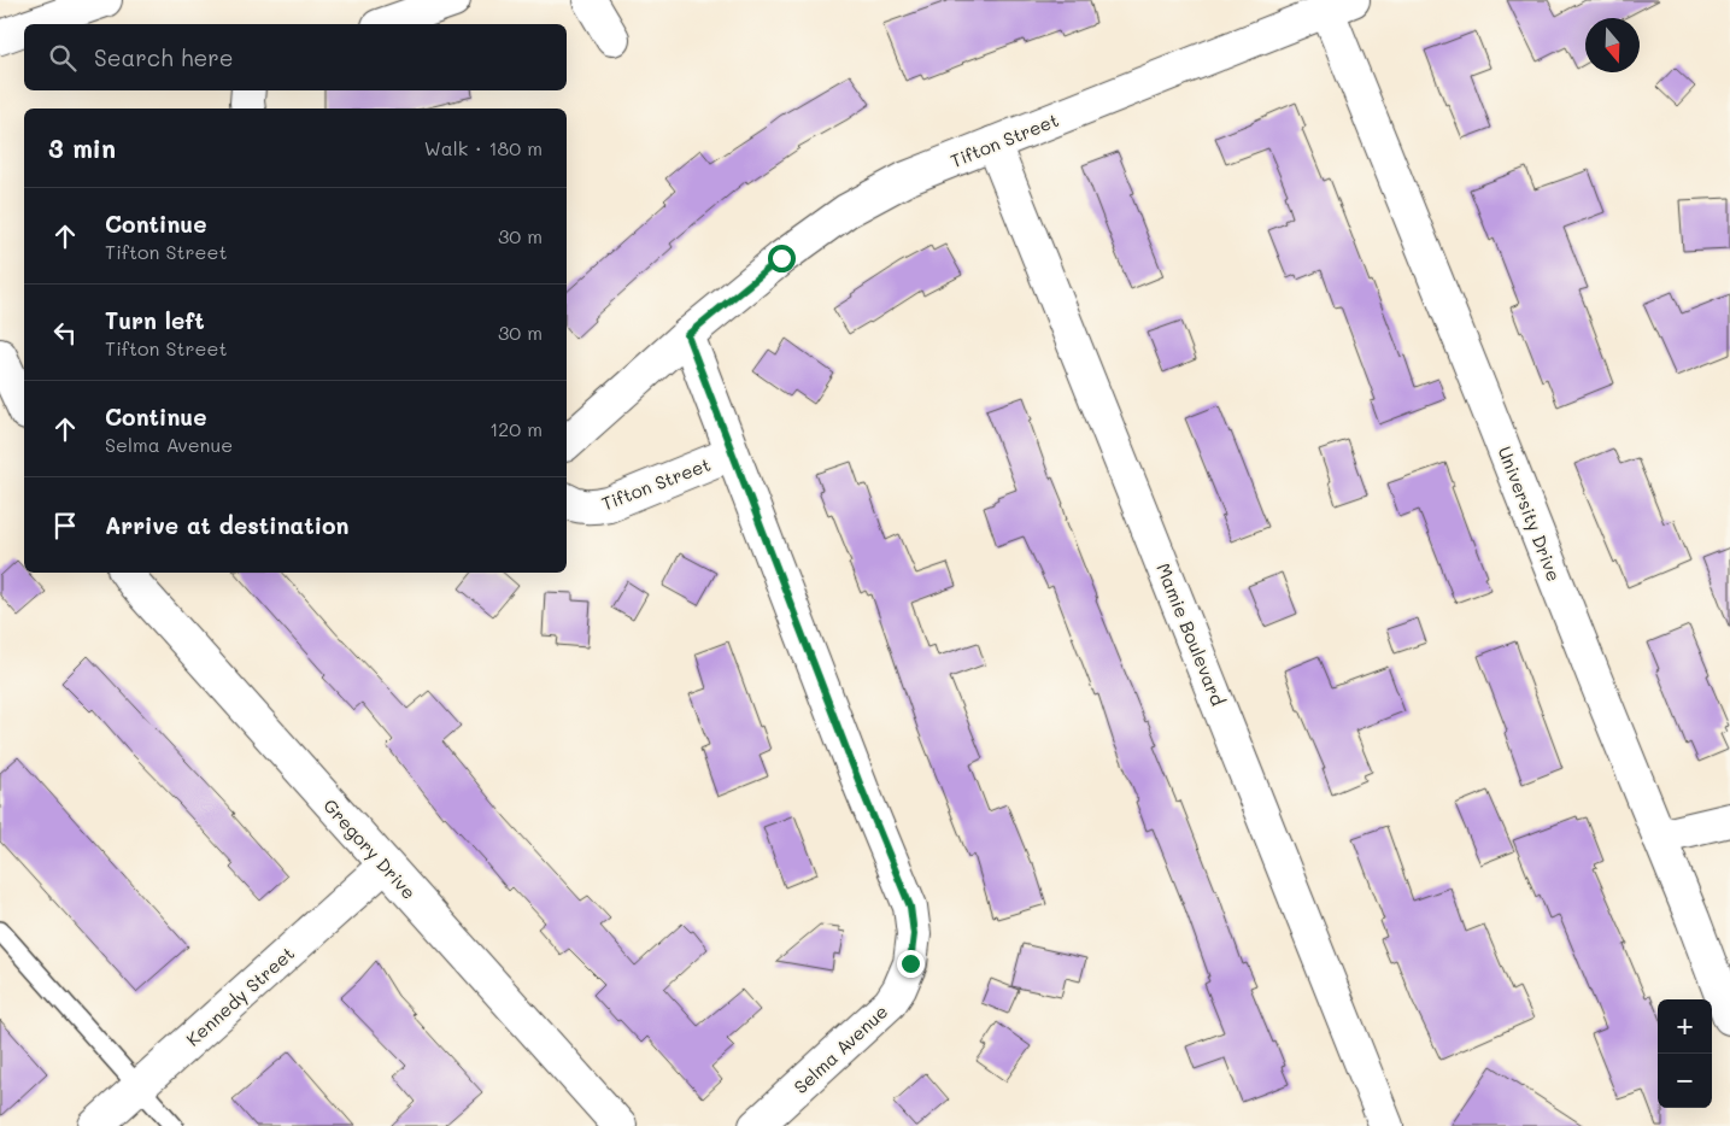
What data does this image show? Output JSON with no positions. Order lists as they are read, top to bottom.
{
  "streets": {
    "main road": [
      "Tifton Street",
      "University Drive",
      "Mamie Boulevard",
      "Gregory Drive",
      "Kennedy Street",
      "Selma Avenue"
    ]
  },
  "crossings": [
    ["Tifton Street", "University Drive"],
    ["Tifton Street", "Mamie Boulevard"],
    ["Tifton Street", "Selma Avenue"],
    ["Gregory Drive", "Kennedy Street"]
  ],
  "north": "bottom",
  "page": {
    "search": "Search here",
    "heading": ["3 min", "Walk · 180 m"],
    "list": [
      ["Continue", "Tifton Street", "30 m"],
      ["Turn left", "Tifton Street", "30 m"],
      ["Continue", "Selma Avenue", "120 m"],
      "Arrive at destination"
    ],
    "map_buttons": ["+", "−"]
  }
}
